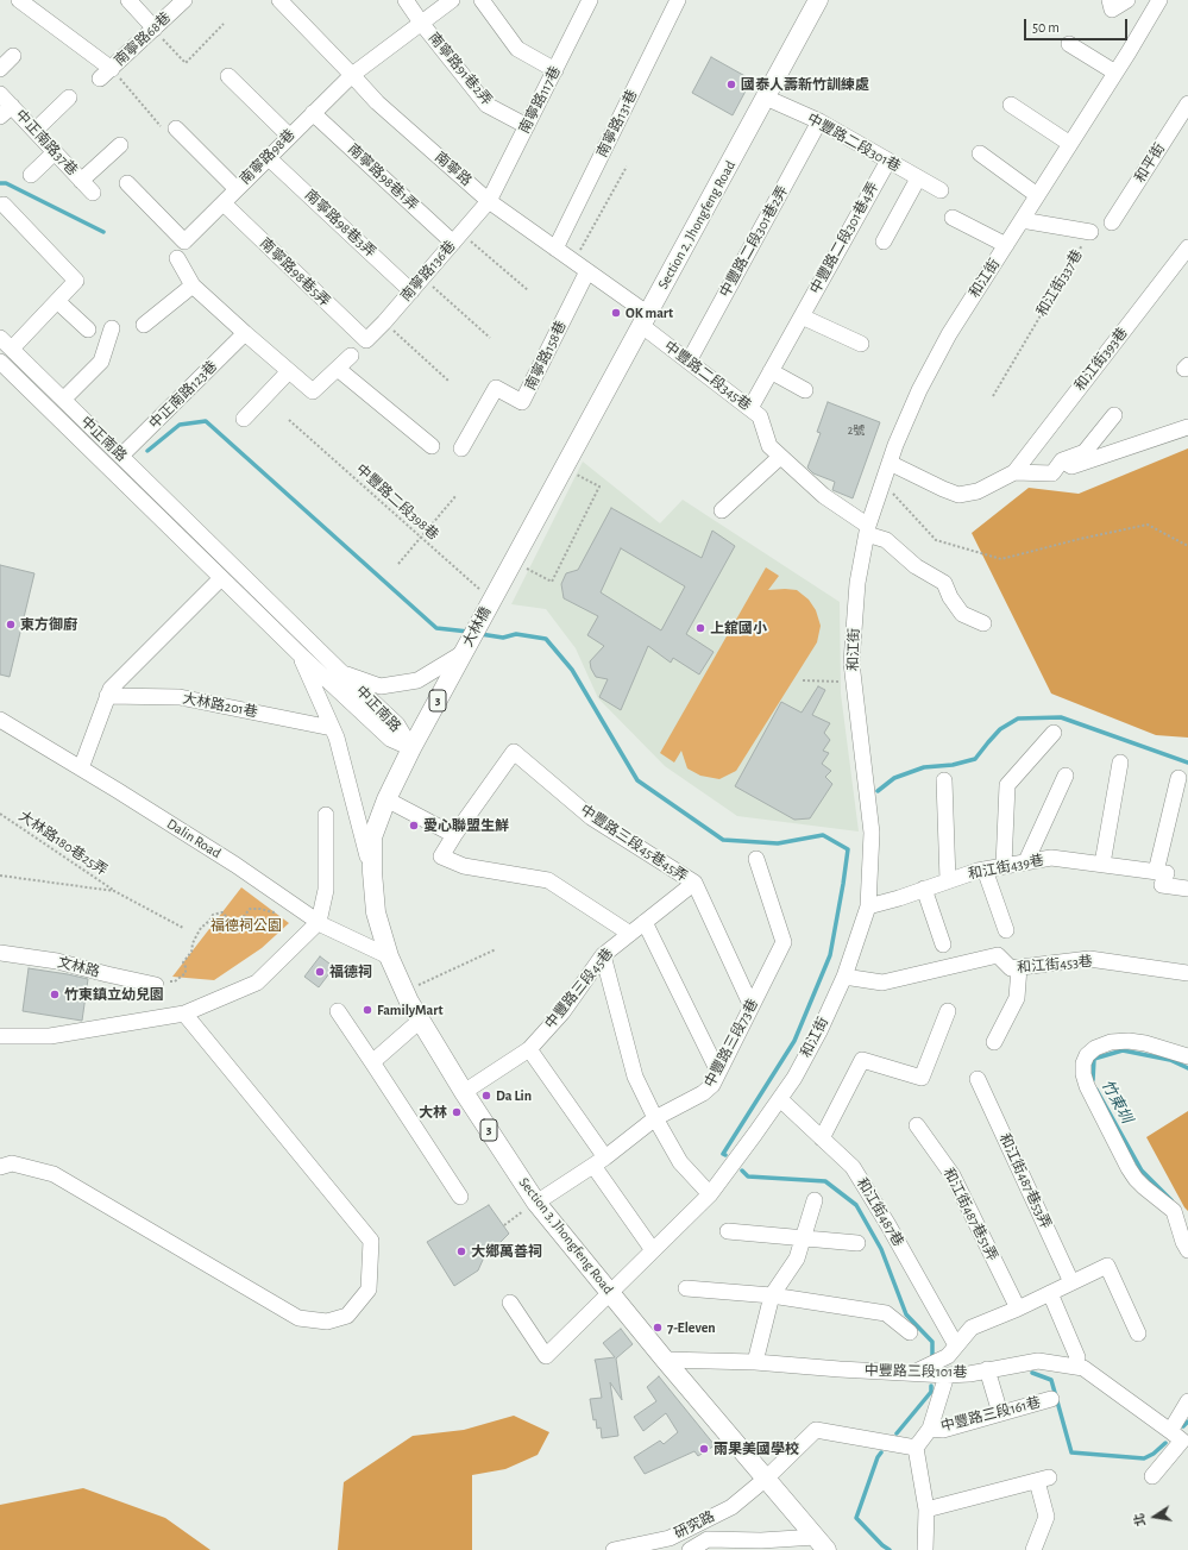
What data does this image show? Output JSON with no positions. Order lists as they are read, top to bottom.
{
  "streets": {
    "main road": [
      "Section 2, Jhongfeng Road",
      "大林橋",
      "3",
      "Section 3, Jhongfeng Road"
    ],
    "street": [
      "南寧路68巷",
      "南寧路91巷2弄",
      "南寧路117巷",
      "南寧路131巷",
      "中正南路37巷",
      "中豐路二段301巷",
      "南寧路98巷",
      "和平街",
      "南寧路",
      "南寧路98巷1弄",
      "南寧路98巷3弄",
      "中豐路二段301巷4弄",
      "中豐路二段301巷2弄",
      "南寧路136巷",
      "南寧路98巷5弄",
      "和江街",
      "和江街337巷",
      "南寧路158巷",
      "和江街393巷",
      "中豐路二段345巷",
      "中正南路123巷",
      "中正南路",
      "大林路201巷",
      "Dalin Road",
      "中豐路三段45巷45弄",
      "和江街439巷",
      "和江街453巷",
      "文林路",
      "中豐路三段45巷",
      "中豐路三段73巷",
      "和江街487巷53弄",
      "和江街487巷",
      "和江街487巷51弄",
      "中豐路三段101巷",
      "中豐路三段161巷",
      "研究路"
    ],
    "path": ["中豐路二段398巷", "大林路180巷25弄"]
  },
  "crossings": [
    ["南寧路91巷2弄", "南寧路117巷"],
    ["南寧路91巷2弄", "南寧路98巷"],
    ["南寧路117巷", "南寧路"],
    ["南寧路117巷", "南寧路136巷"],
    ["南寧路131巷", "南寧路"],
    ["中豐路二段301巷", "Section 2, Jhongfeng Road"],
    ["中豐路二段301巷", "中豐路二段301巷4弄"],
    ["中豐路二段301巷", "中豐路二段301巷2弄"],
    ["南寧路98巷", "南寧路"],
    ["南寧路98巷", "南寧路98巷1弄"],
    ["南寧路98巷", "南寧路98巷3弄"],
    ["南寧路98巷", "南寧路98巷5弄"],
    ["南寧路", "Section 2, Jhongfeng Road"],
    ["南寧路", "南寧路136巷"],
    ["南寧路", "南寧路158巷"],
    ["南寧路", "中豐路二段345巷"],
    ["南寧路98巷1弄", "南寧路136巷"],
    ["南寧路98巷3弄", "南寧路136巷"],
    ["Section 2, Jhongfeng Road", "中豐路二段345巷"],
    ["Section 2, Jhongfeng Road", "中豐路二段398巷"],
    ["Section 2, Jhongfeng Road", "大林橋"],
    ["中豐路二段301巷4弄", "中豐路二段345巷"],
    ["中豐路二段301巷2弄", "中豐路二段345巷"],
    ["南寧路136巷", "南寧路98巷5弄"],
    ["和江街", "和江街337巷"],
    ["和江街", "和江街393巷"],
    ["和江街", "中豐路二段345巷"],
    ["和江街", "和江街439巷"],
    ["和江街", "和江街453巷"],
    ["和江街", "和江街487巷"],
    ["和江街", "Section 3, Jhongfeng Road"],
    ["中正南路123巷", "中正南路"],
    ["中正南路", "3"],
    ["中正南路", "Section 3, Jhongfeng Road"],
    ["中豐路二段398巷", "大林橋"],
    ["大林橋", "3"],
    ["3", "Section 3, Jhongfeng Road"],
    ["Dalin Road", "Section 3, Jhongfeng Road"],
    ["中豐路三段45巷45弄", "中豐路三段45巷"],
    ["中豐路三段45巷", "Section 3, Jhongfeng Road"],
    ["中豐路三段73巷", "Section 3, Jhongfeng Road"],
    ["Section 3, Jhongfeng Road", "中豐路三段101巷"],
    ["Section 3, Jhongfeng Road", "研究路"],
    ["中豐路三段101巷", "中豐路三段161巷"],
    ["中豐路三段161巷", "研究路"]
  ],
  "water": ["竹東圳"],
  "parks": ["福德祠公園"],
  "places": [
    "國泰人壽新竹訓練處",
    "OK mart",
    "東方御廚",
    "上舘國小",
    "愛心聯盟生鮮",
    "福德祠",
    "竹東鎮立幼兒園",
    "FamilyMart",
    "Da Lin",
    "大林",
    "大鄉萬善祠",
    "7-Eleven",
    "雨果美國學校"
  ],
  "house_numbers": ["2號"],
  "scale_bar": "50 m",
  "north": "left"
}
